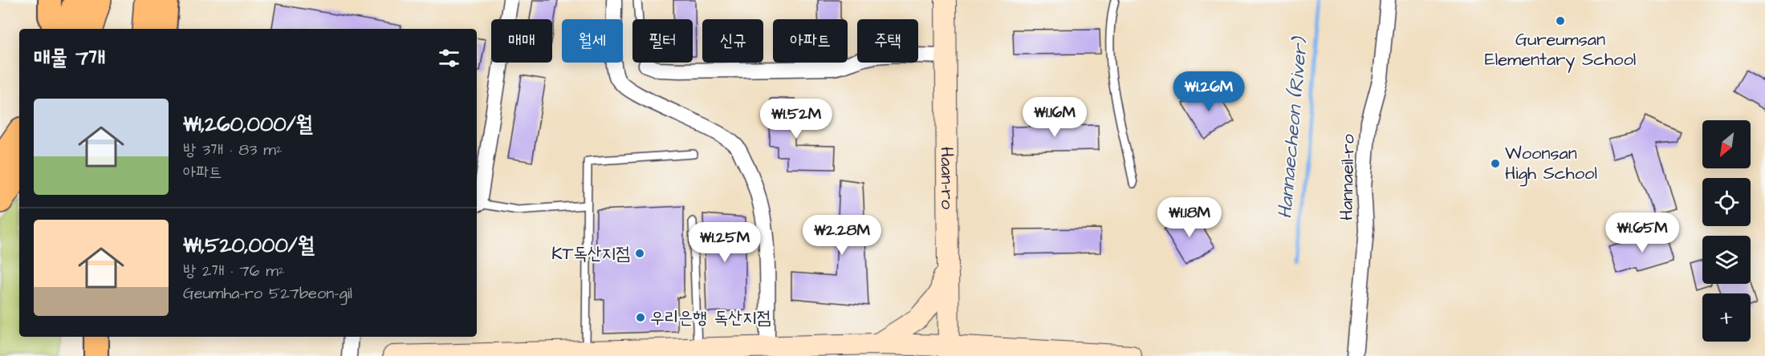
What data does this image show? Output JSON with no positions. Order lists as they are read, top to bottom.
{
  "streets": {
    "main road": ["Haan-ro"],
    "street": ["Hannaeil-ro"]
  },
  "water": ["Hannaecheon (River)"],
  "places": [
    "Gureumsan Elementary School",
    "Woonsan High School",
    "KT독산지점",
    "우리은행 독산지점"
  ],
  "north": "bottom left",
  "page": {
    "chip": [
      "매매",
      "월세",
      "필터",
      "신규",
      "아파트",
      "주택"
    ],
    "heading": "매물 7개",
    "price": [
      "₩1.26M",
      "₩1.16M",
      "₩1.52M",
      "₩1.18M",
      "₩1.65M",
      "₩2.28M",
      "₩1.25M"
    ],
    "list": [
      {
        "name": "₩1,260,000/월",
        "note": "방 3개 · 83 m² · 아파트"
      },
      {
        "name": "₩1,520,000/월",
        "note": "방 2개 · 76 m² · Geumha-ro 527beon-gil"
      }
    ],
    "map_buttons": "+"
  }
}
